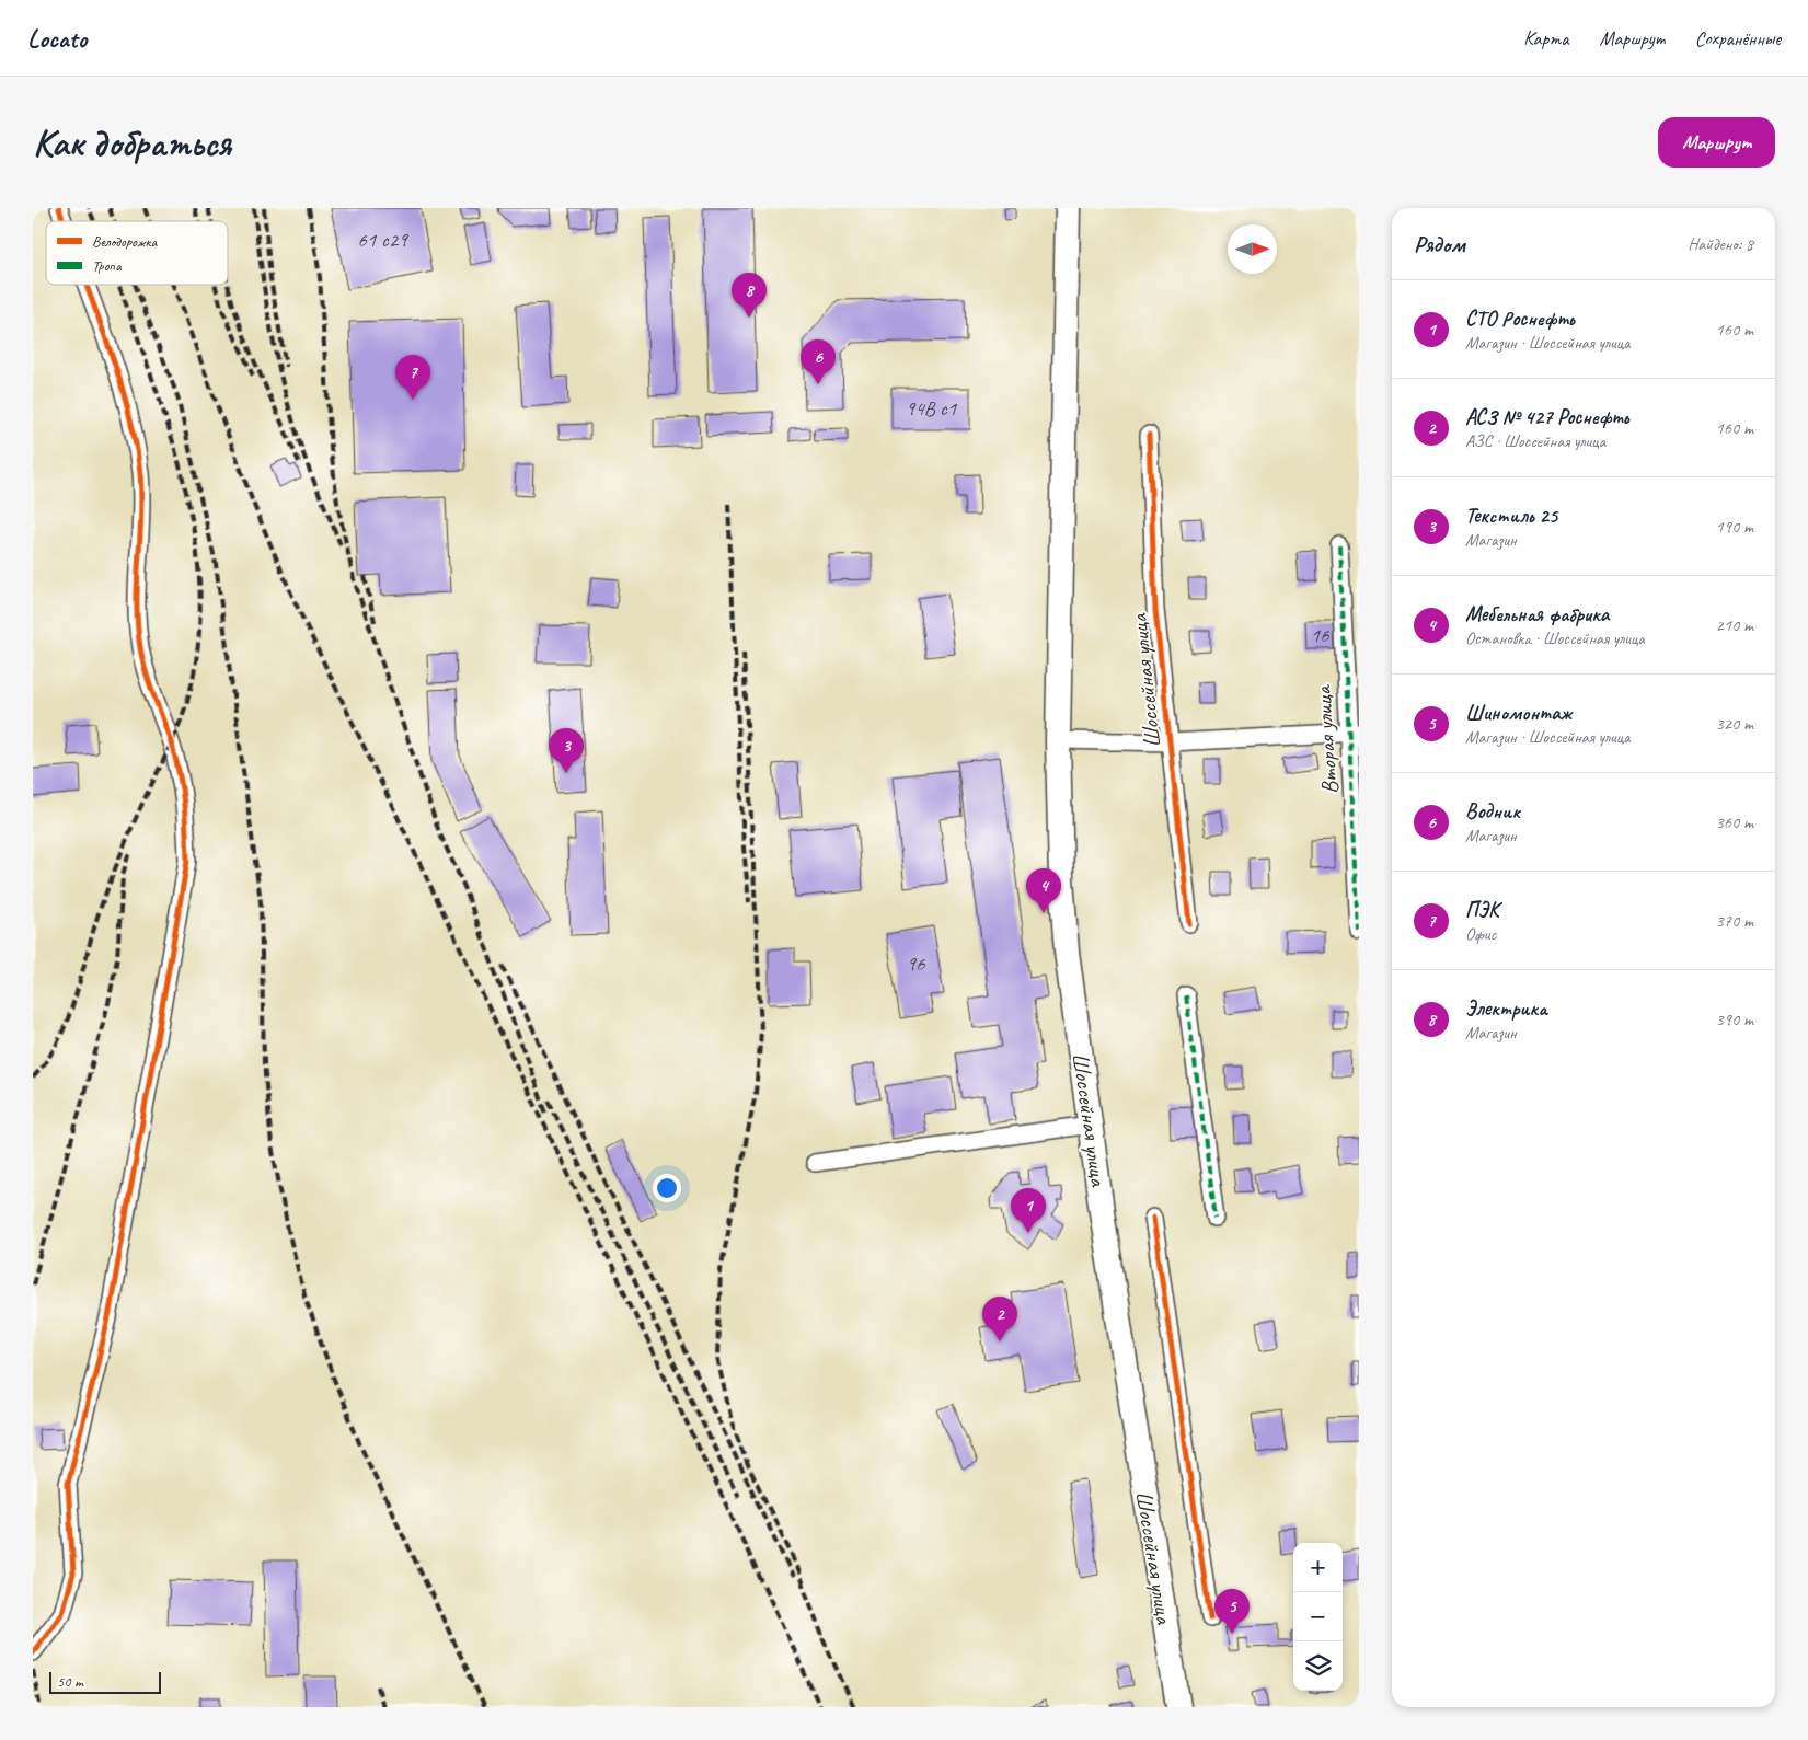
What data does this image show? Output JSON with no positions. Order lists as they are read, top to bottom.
{
  "streets": {
    "main road": ["Шоссейная улица"],
    "street": ["Вторая улица"]
  },
  "house_numbers": [
    "61 с29",
    "94В с1",
    "16",
    "96"
  ],
  "legend": ["Велодорожка", "Тропа"],
  "scale_bar": "50 m",
  "north": "right",
  "page": {
    "header": "Locato",
    "nav": ["Карта", "Маршрут", "Сохранённые"],
    "buttons": "Маршрут",
    "title": "Как добраться",
    "heading": ["Рядом", "Найдено: 8"],
    "pins": [
      "8",
      "6",
      "7",
      "3",
      "4",
      "1",
      "2",
      "5"
    ],
    "list": [
      {
        "mark": "1",
        "name": "СТО Роснефть",
        "note": "Магазин · Шоссейная улица",
        "value": "160 m"
      },
      {
        "mark": "2",
        "name": "АСЗ № 427 Роснефть",
        "note": "АЗС · Шоссейная улица",
        "value": "160 m"
      },
      {
        "mark": "3",
        "name": "Текстиль 25",
        "note": "Магазин",
        "value": "190 m"
      },
      {
        "mark": "4",
        "name": "Мебельная фабрика",
        "note": "Остановка · Шоссейная улица",
        "value": "210 m"
      },
      {
        "mark": "5",
        "name": "Шиномонтаж",
        "note": "Магазин · Шоссейная улица",
        "value": "320 m"
      },
      {
        "mark": "6",
        "name": "Водник",
        "note": "Магазин",
        "value": "360 m"
      },
      {
        "mark": "7",
        "name": "ПЭК",
        "note": "Офис",
        "value": "370 m"
      },
      {
        "mark": "8",
        "name": "Электрика",
        "note": "Магазин",
        "value": "390 m"
      }
    ],
    "map_buttons": ["+", "−"],
    "scale": "50 m"
  }
}
